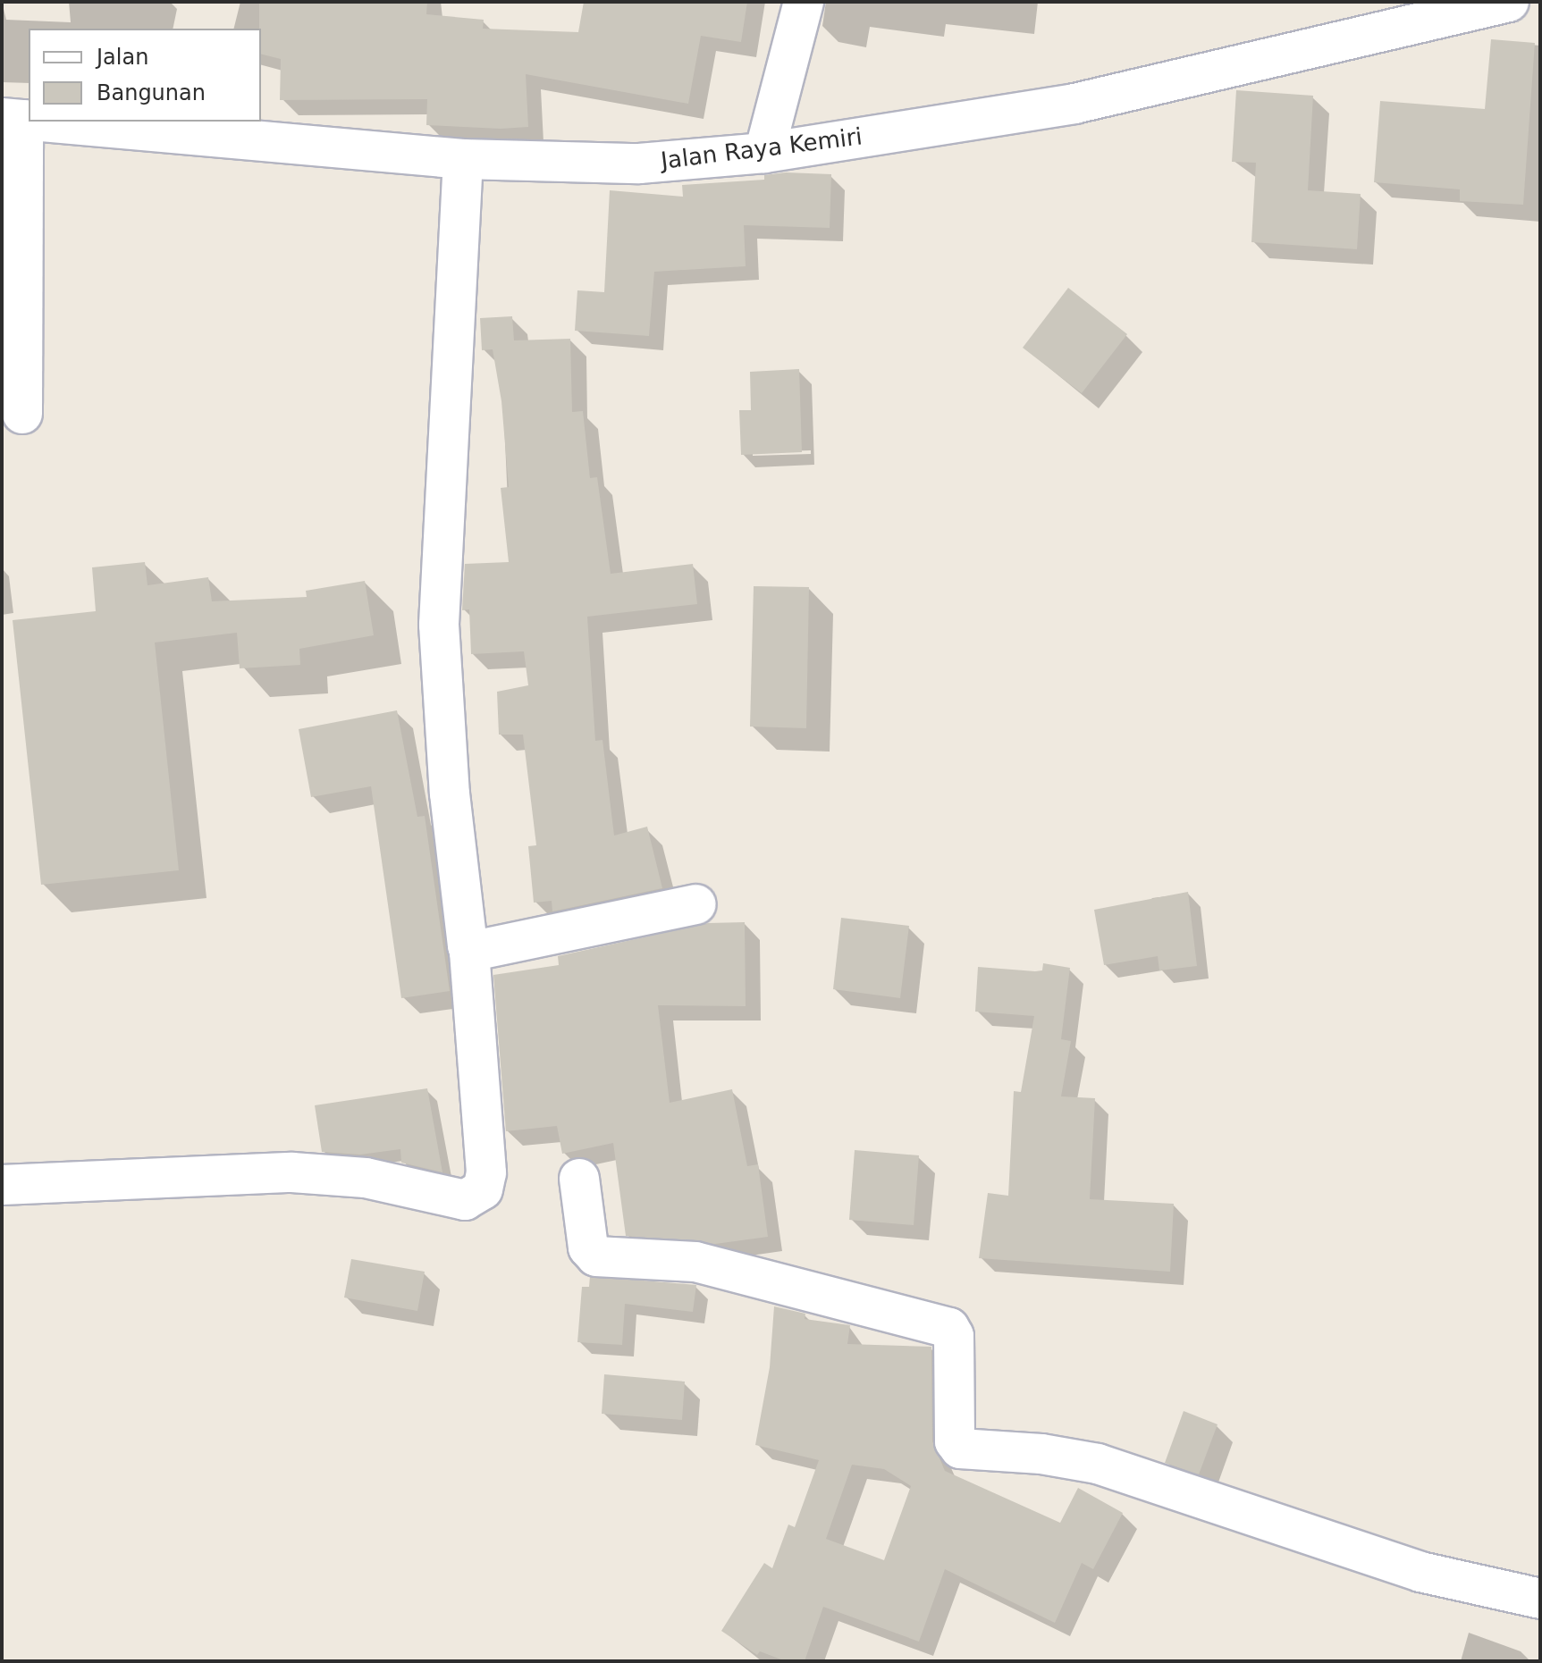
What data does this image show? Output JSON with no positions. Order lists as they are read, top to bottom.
{
  "streets": {
    "street": ["Jalan Raya Kemiri"]
  },
  "legend": ["Jalan", "Bangunan"]
}
